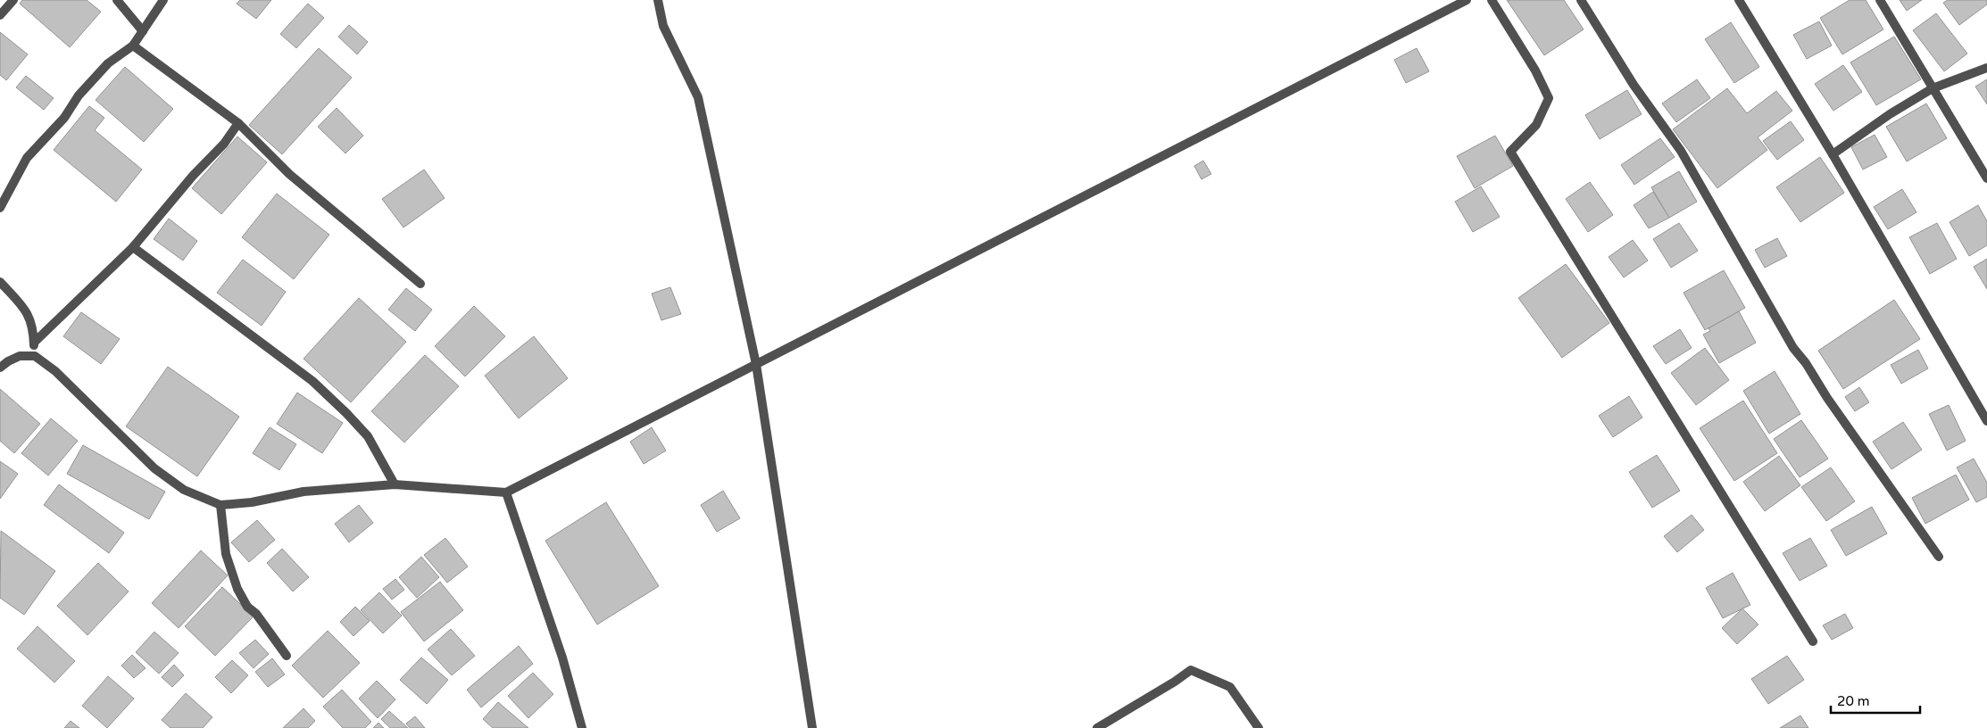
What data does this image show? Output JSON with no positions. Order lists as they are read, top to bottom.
{
  "scale_bar": "20 m"
}
